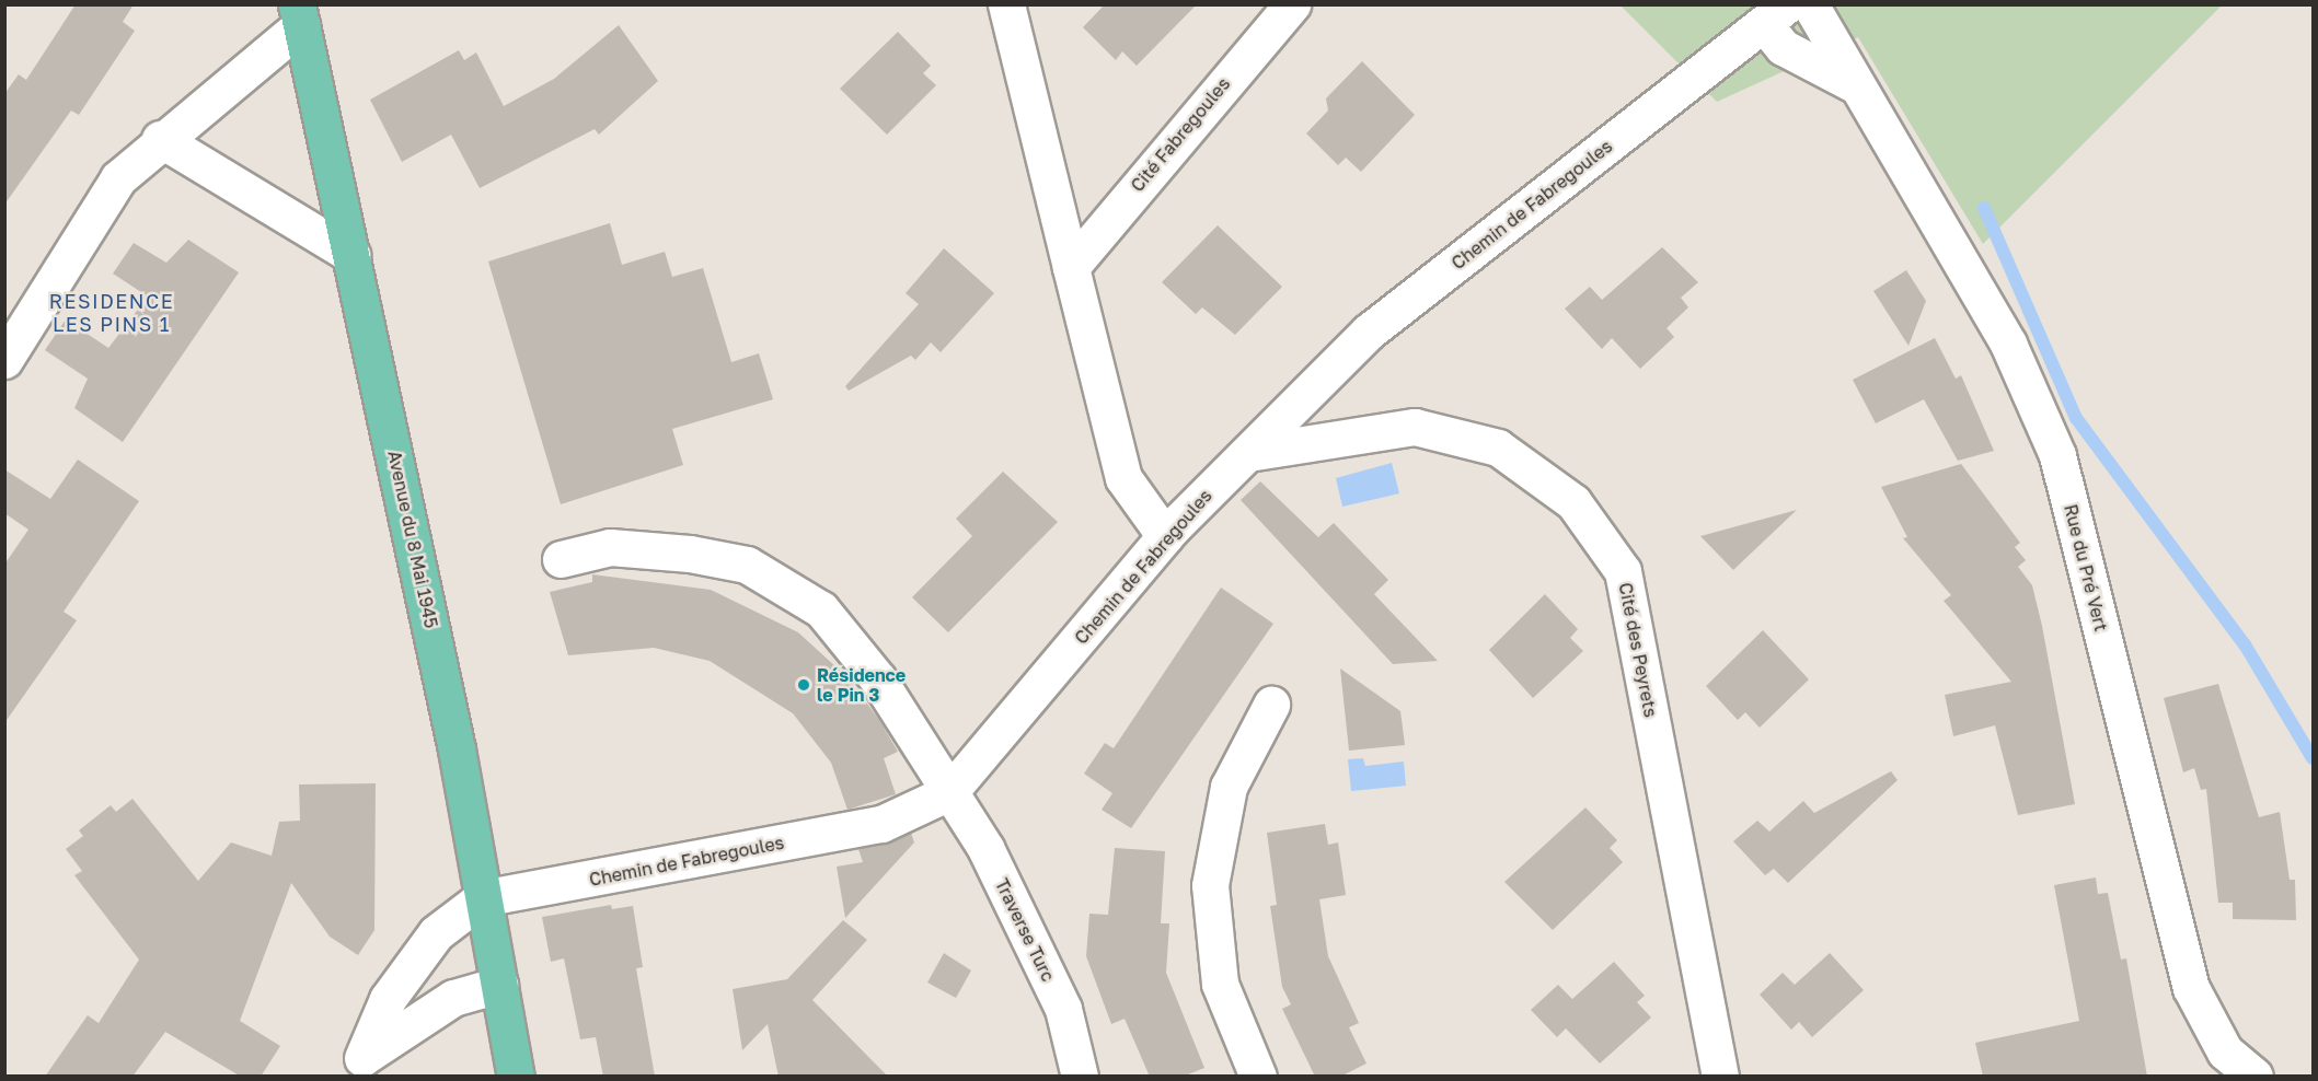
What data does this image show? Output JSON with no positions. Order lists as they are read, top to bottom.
{
  "streets": {
    "main road": ["Avenue du 8 Mai 1945"],
    "street": [
      "Cité Fabregoules",
      "Chemin de Fabregoules",
      "Rue du Pré Vert",
      "Cité des Peyrets",
      "Traverse Turc"
    ]
  },
  "crossings": [
    ["Chemin de Fabregoules", "Avenue du 8 Mai 1945"],
    ["Chemin de Fabregoules", "Cité des Peyrets"],
    ["Chemin de Fabregoules", "Traverse Turc"]
  ],
  "districts": ["RESIDENCE LES PINS 1"],
  "places": ["Résidence le Pin 3"]
}
